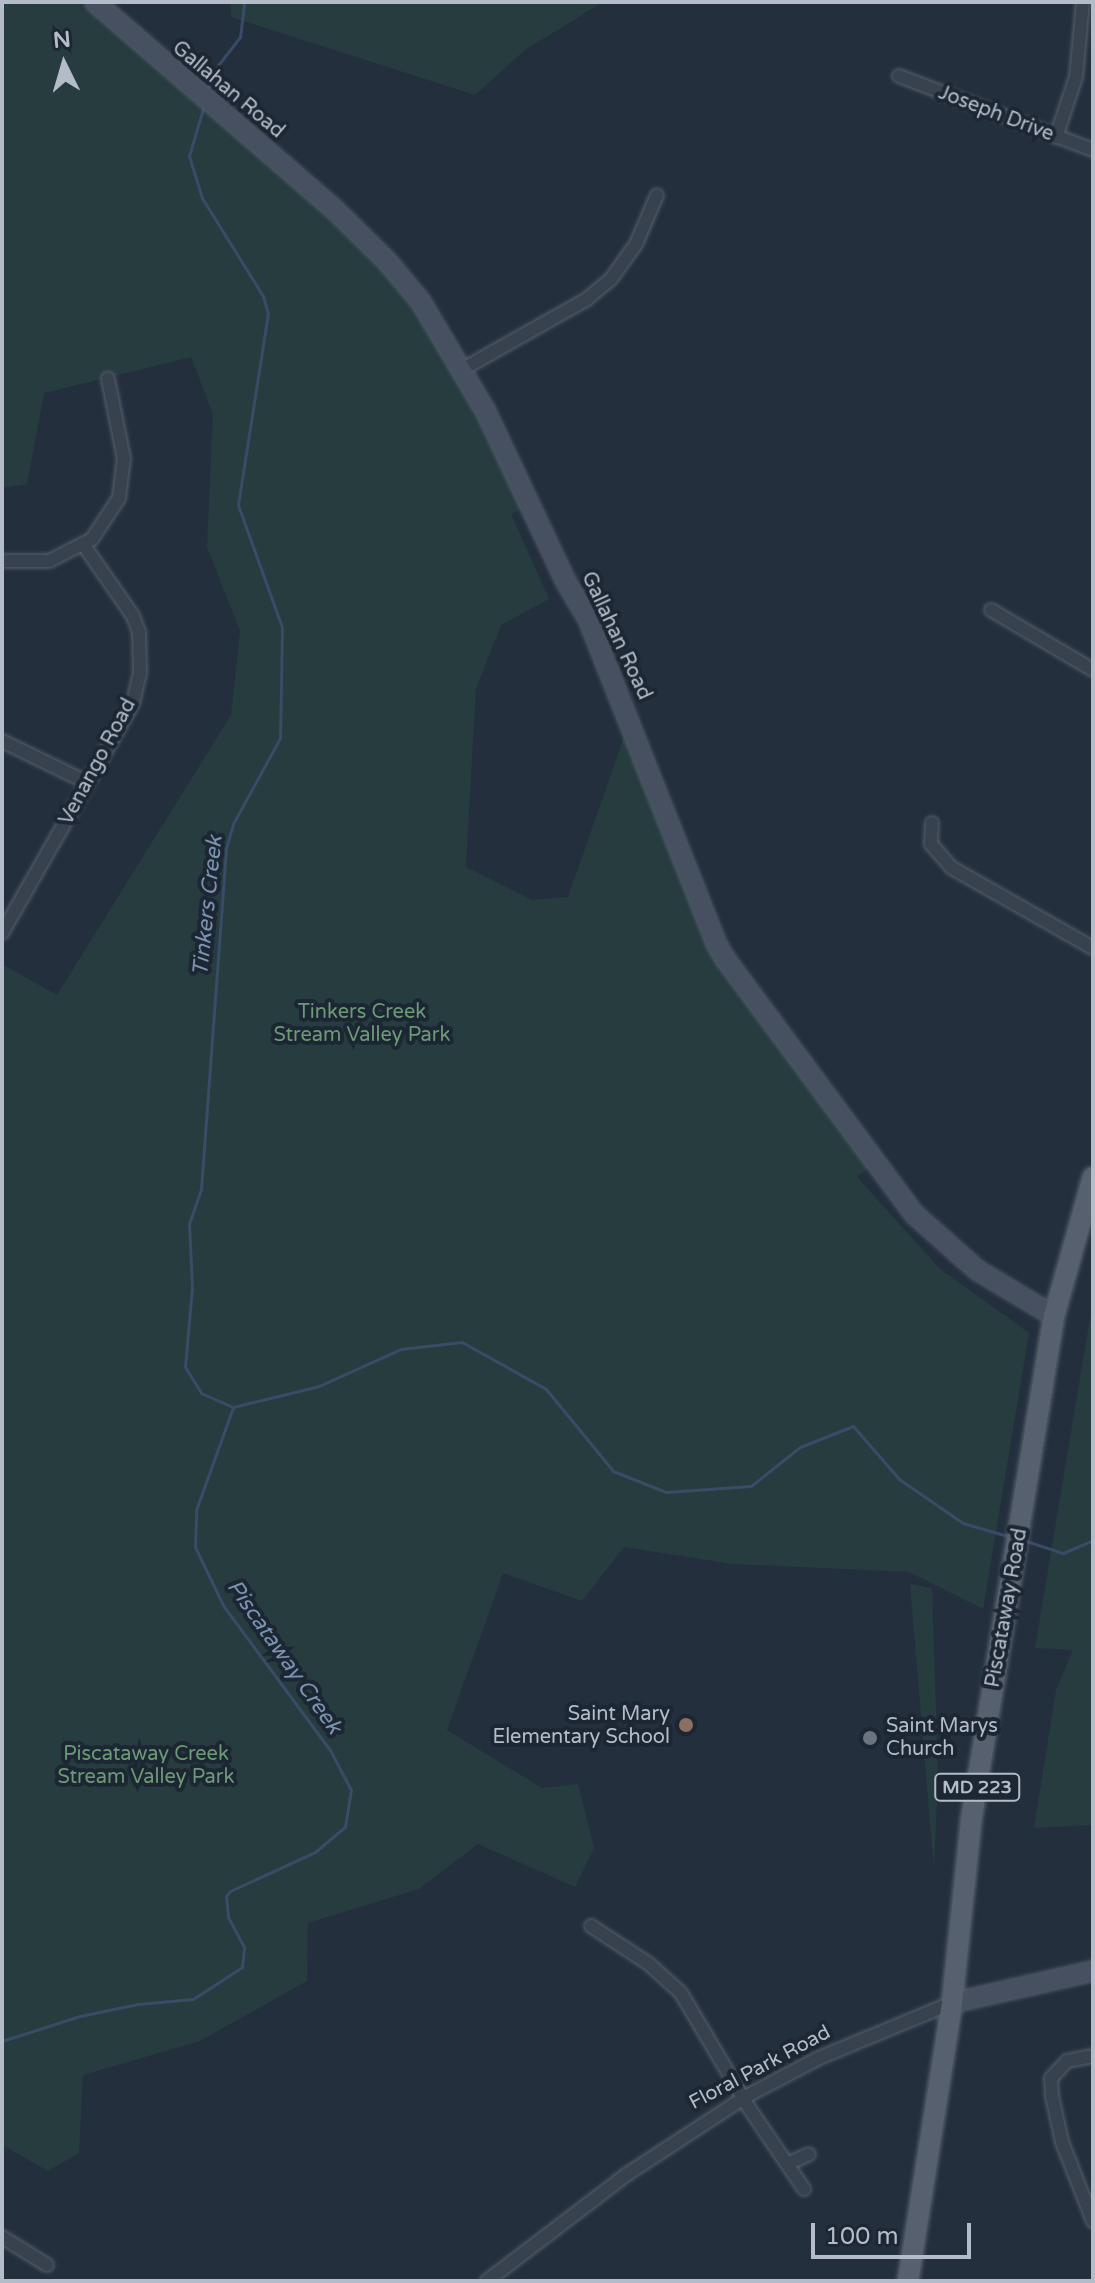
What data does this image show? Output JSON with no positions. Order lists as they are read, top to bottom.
{
  "streets": {
    "main road": ["Piscataway Road", "MD 223"],
    "street": [
      "Gallahan Road",
      "Joseph Drive",
      "Venango Road",
      "Floral Park Road"
    ]
  },
  "crossings": [
    ["Gallahan Road", "Piscataway Road"],
    ["Piscataway Road", "Floral Park Road"]
  ],
  "water": ["Tinkers Creek", "Piscataway Creek"],
  "parks": ["Tinkers Creek Stream Valley Park", "Piscataway Creek Stream Valley Park"],
  "places": ["Saint Mary Elementary School", "Saint Marys Church"],
  "scale_bar": "100 m",
  "north": "top"
}
